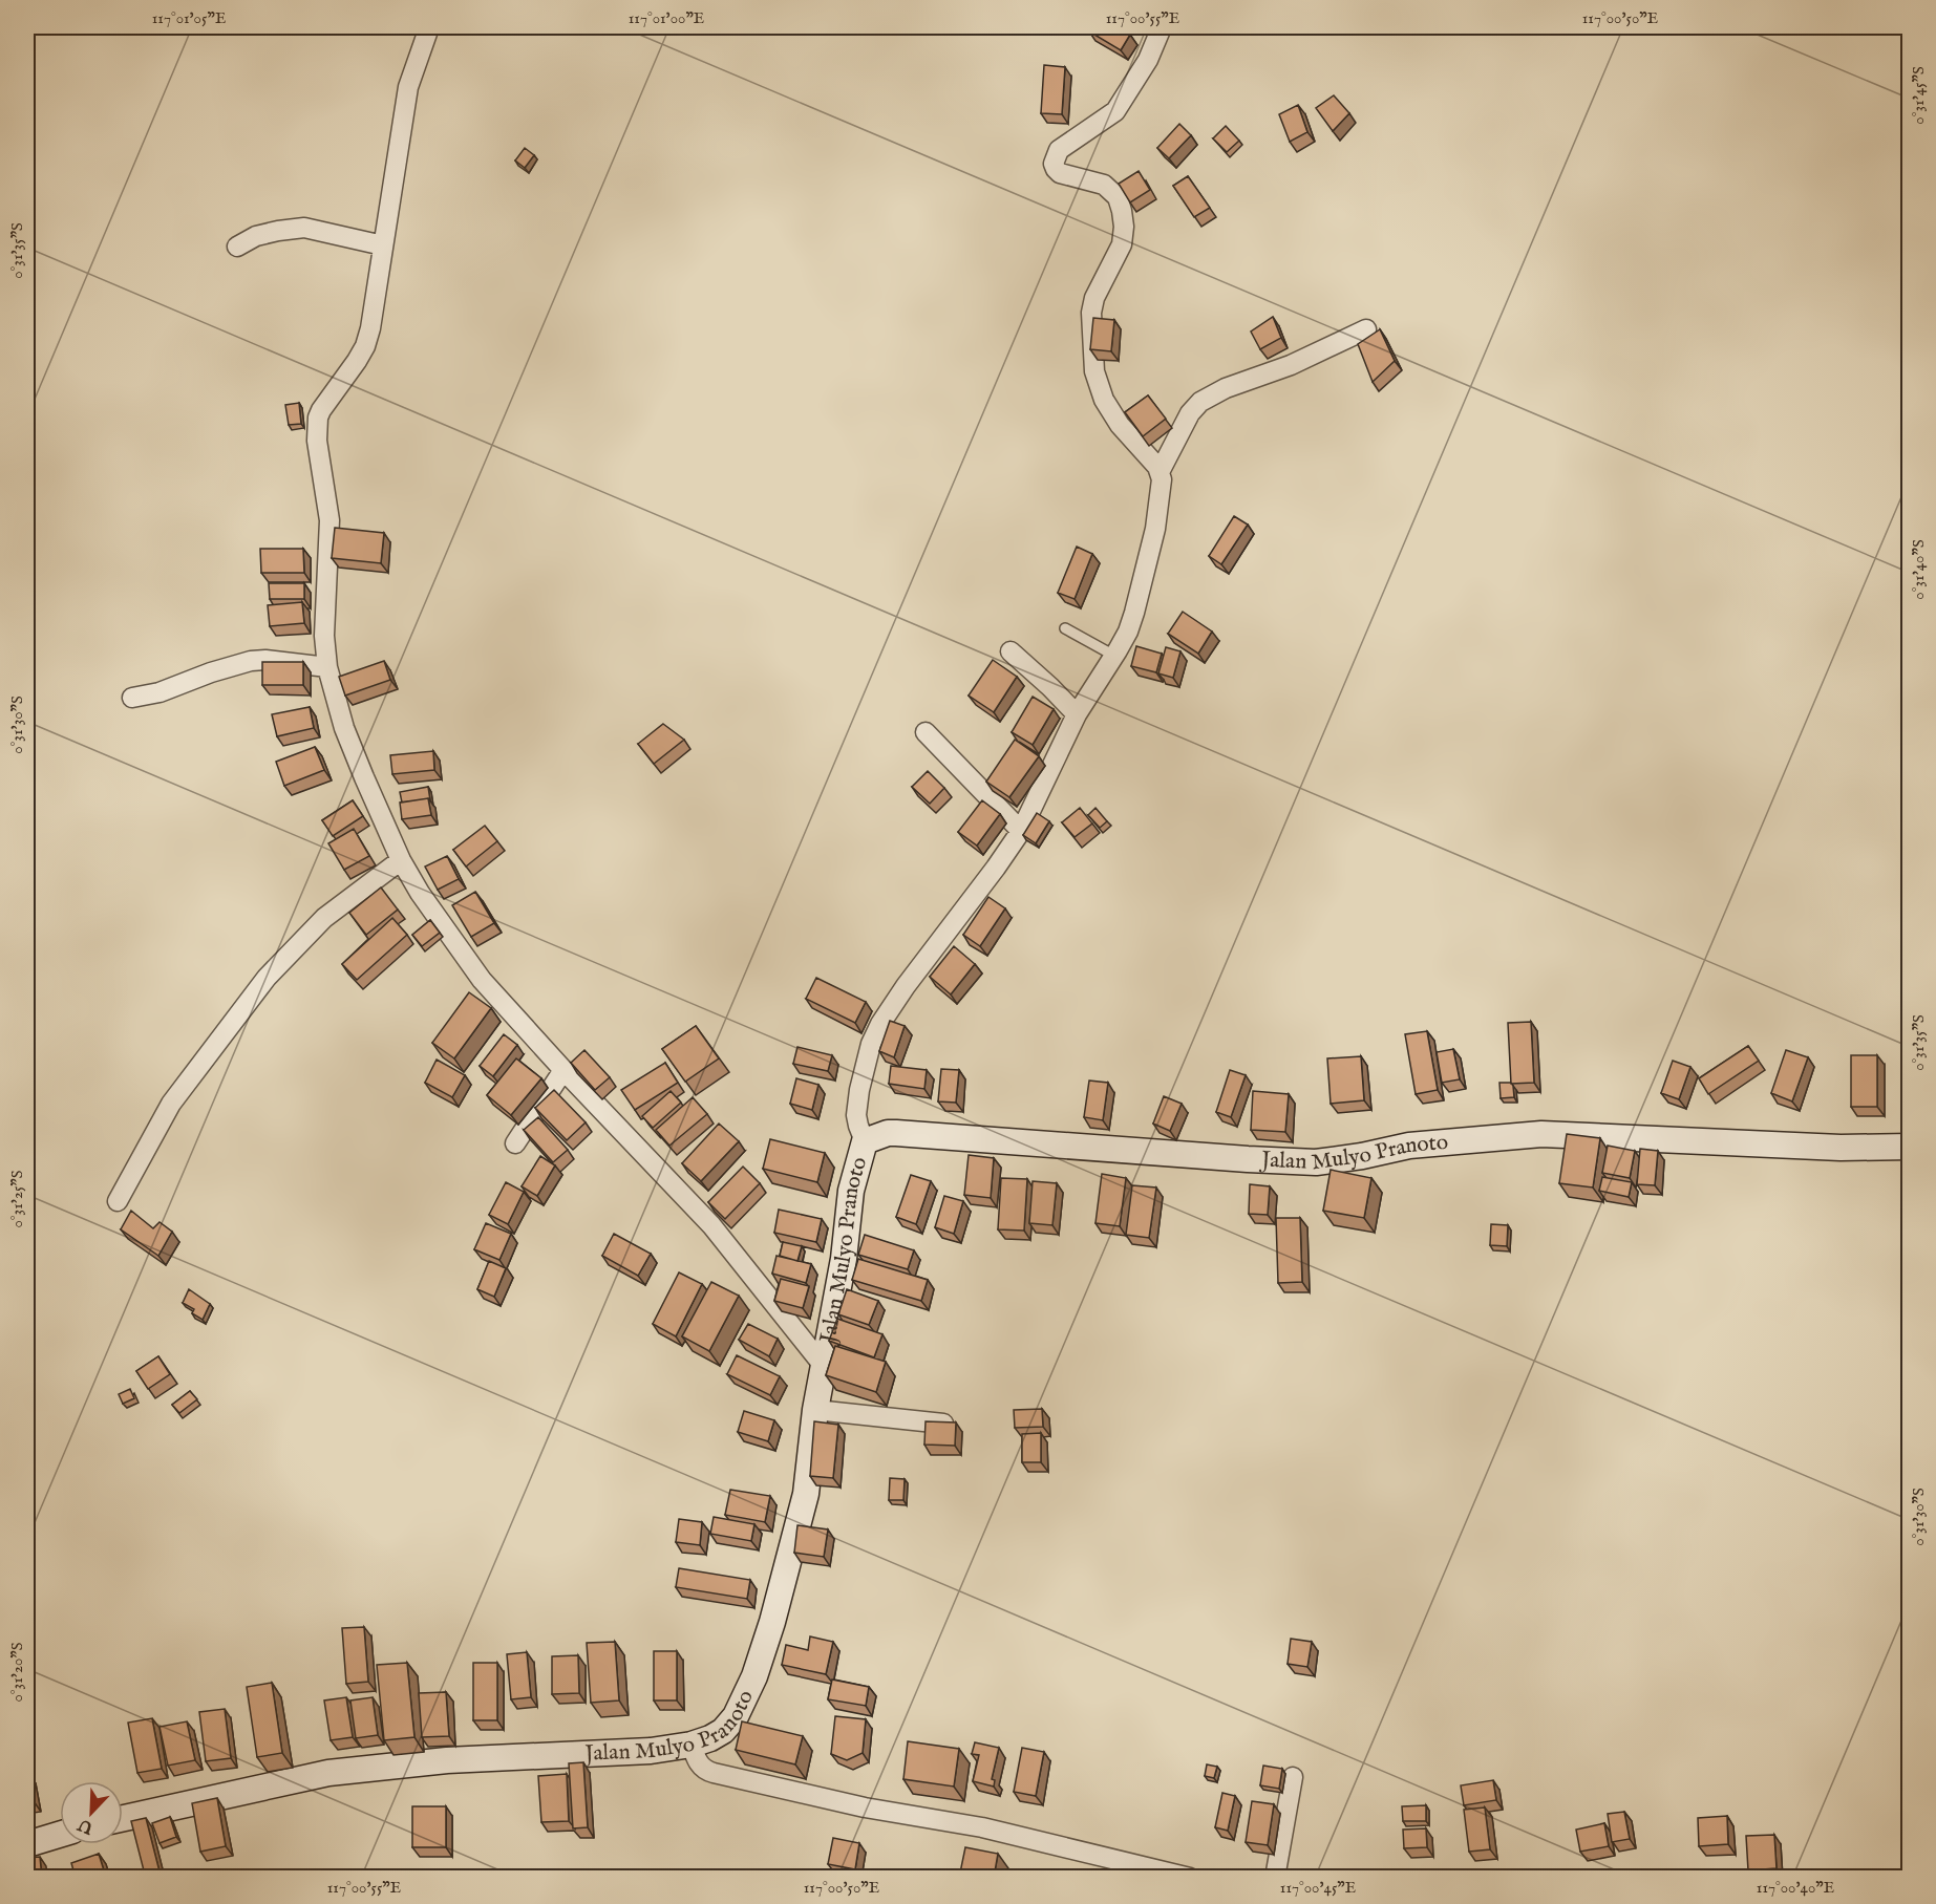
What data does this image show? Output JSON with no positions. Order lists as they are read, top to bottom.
{
  "streets": {
    "street": ["Jalan Mulyo Pranoto"]
  },
  "north": "bottom left",
  "coordinates": [
    "117°01'05\"E",
    "117°01'00\"E",
    "117°00'55\"E",
    "117°00'50\"E",
    "0°31'45\"S",
    "0°31'35\"S",
    "0°31'40\"S",
    "0°31'30\"S",
    "0°31'25\"S",
    "0°31'20\"S",
    "117°00'45\"E",
    "117°00'40\"E"
  ]
}
